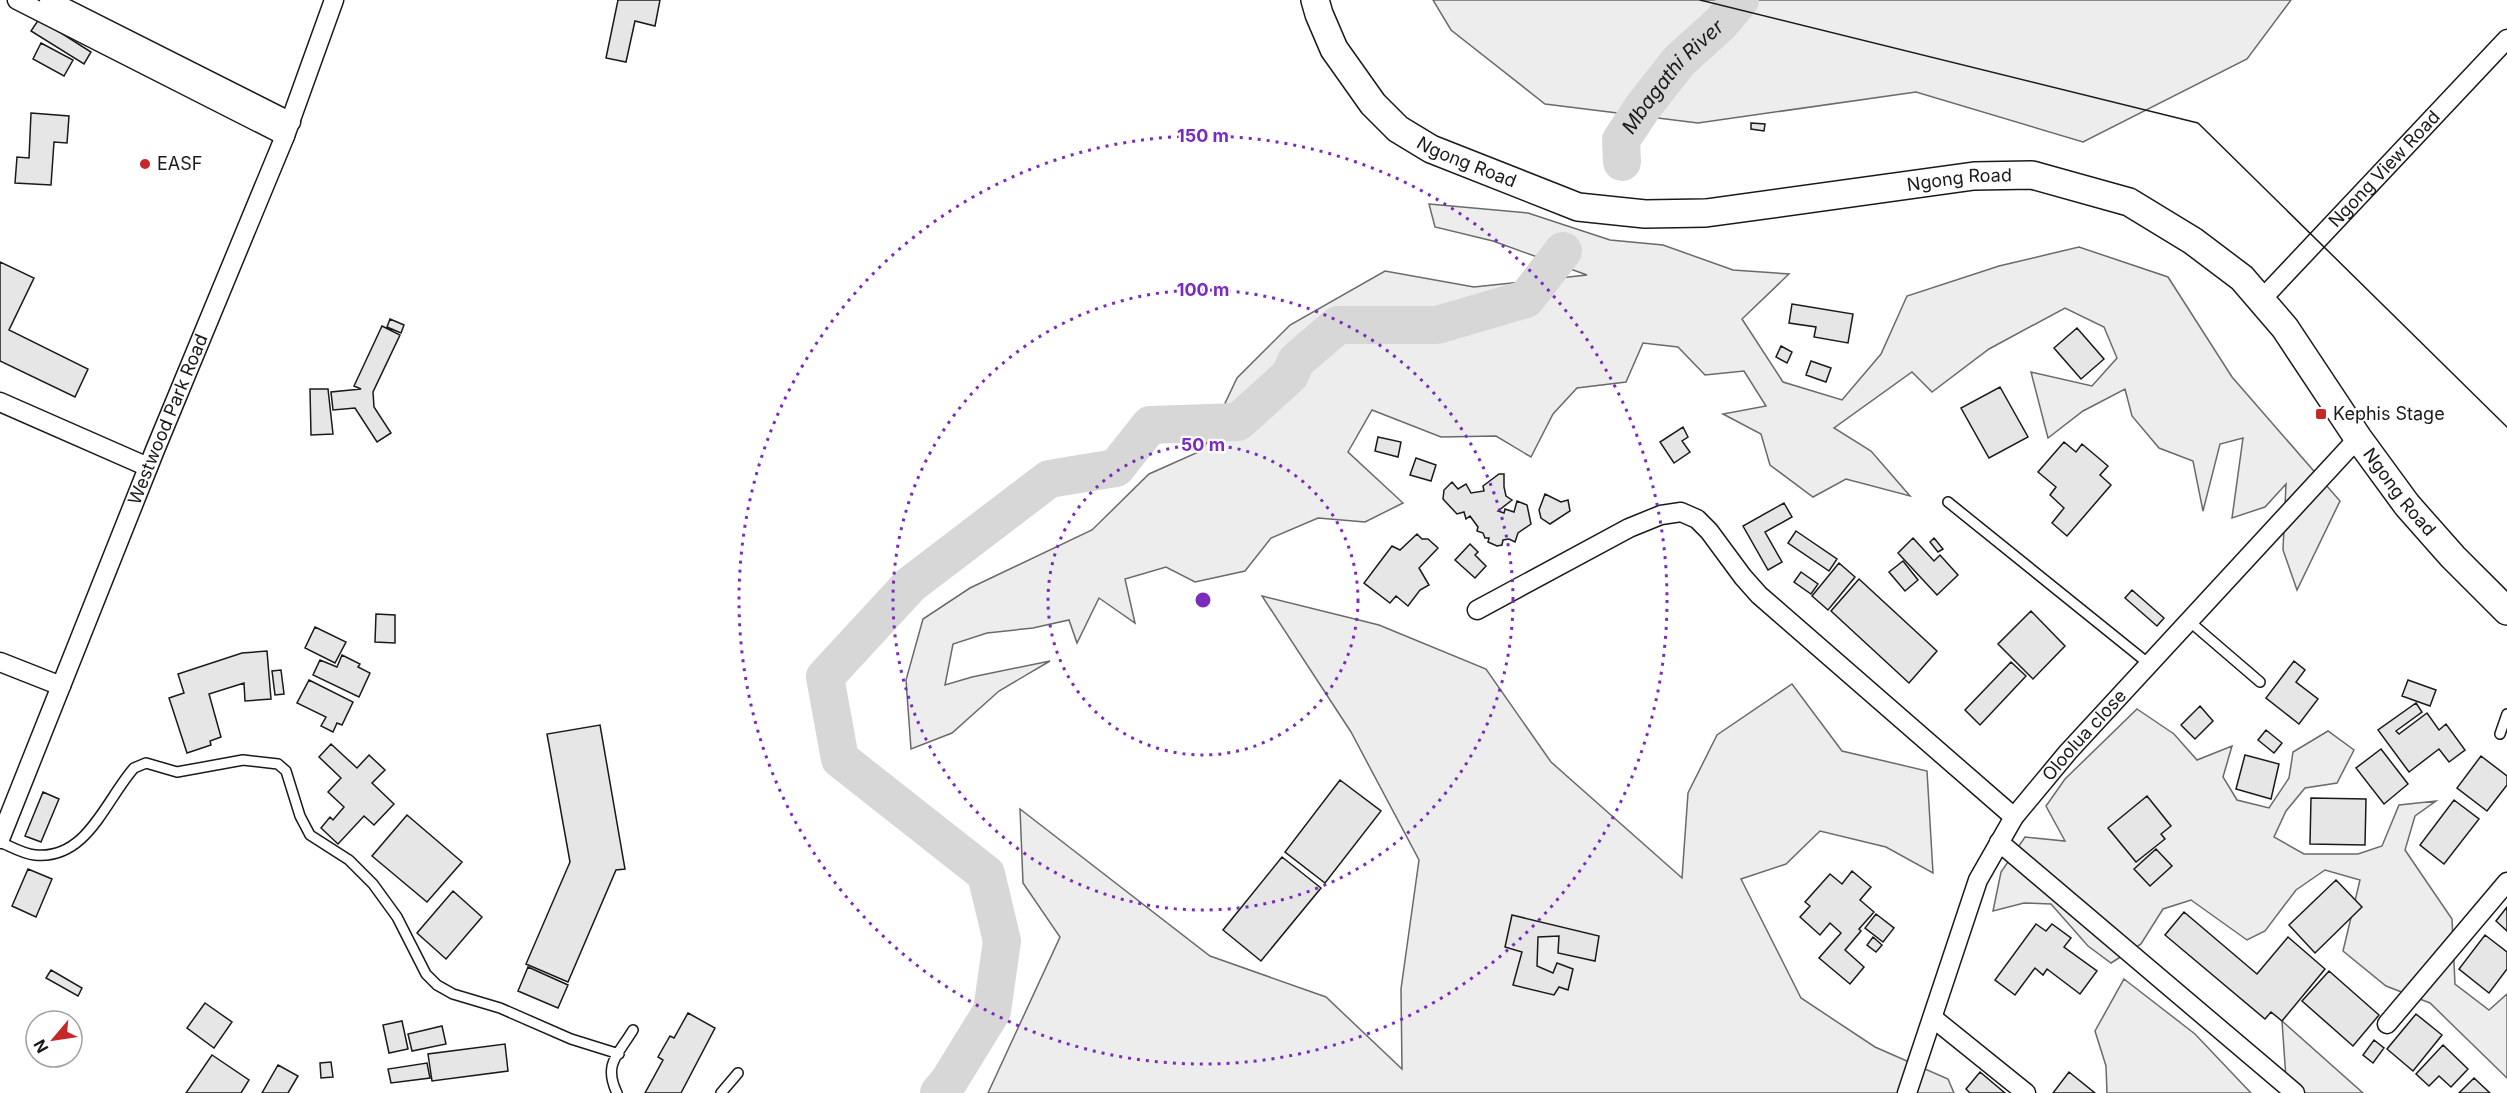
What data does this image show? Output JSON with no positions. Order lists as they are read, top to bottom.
{
  "streets": {
    "main road": ["Ngong Road"],
    "street": ["Ngong View Road", "Westwood Park Road", "Oloolua close"]
  },
  "crossings": [
    ["Ngong Road", "Ngong View Road"],
    ["Ngong Road", "Oloolua close"]
  ],
  "water": ["Mbagathi River"],
  "places": {
    "other": ["EASF"],
    "transit": ["Kephis Stage"]
  },
  "north": "bottom left",
  "rings": ["150 m", "100 m", "50 m"]
}
